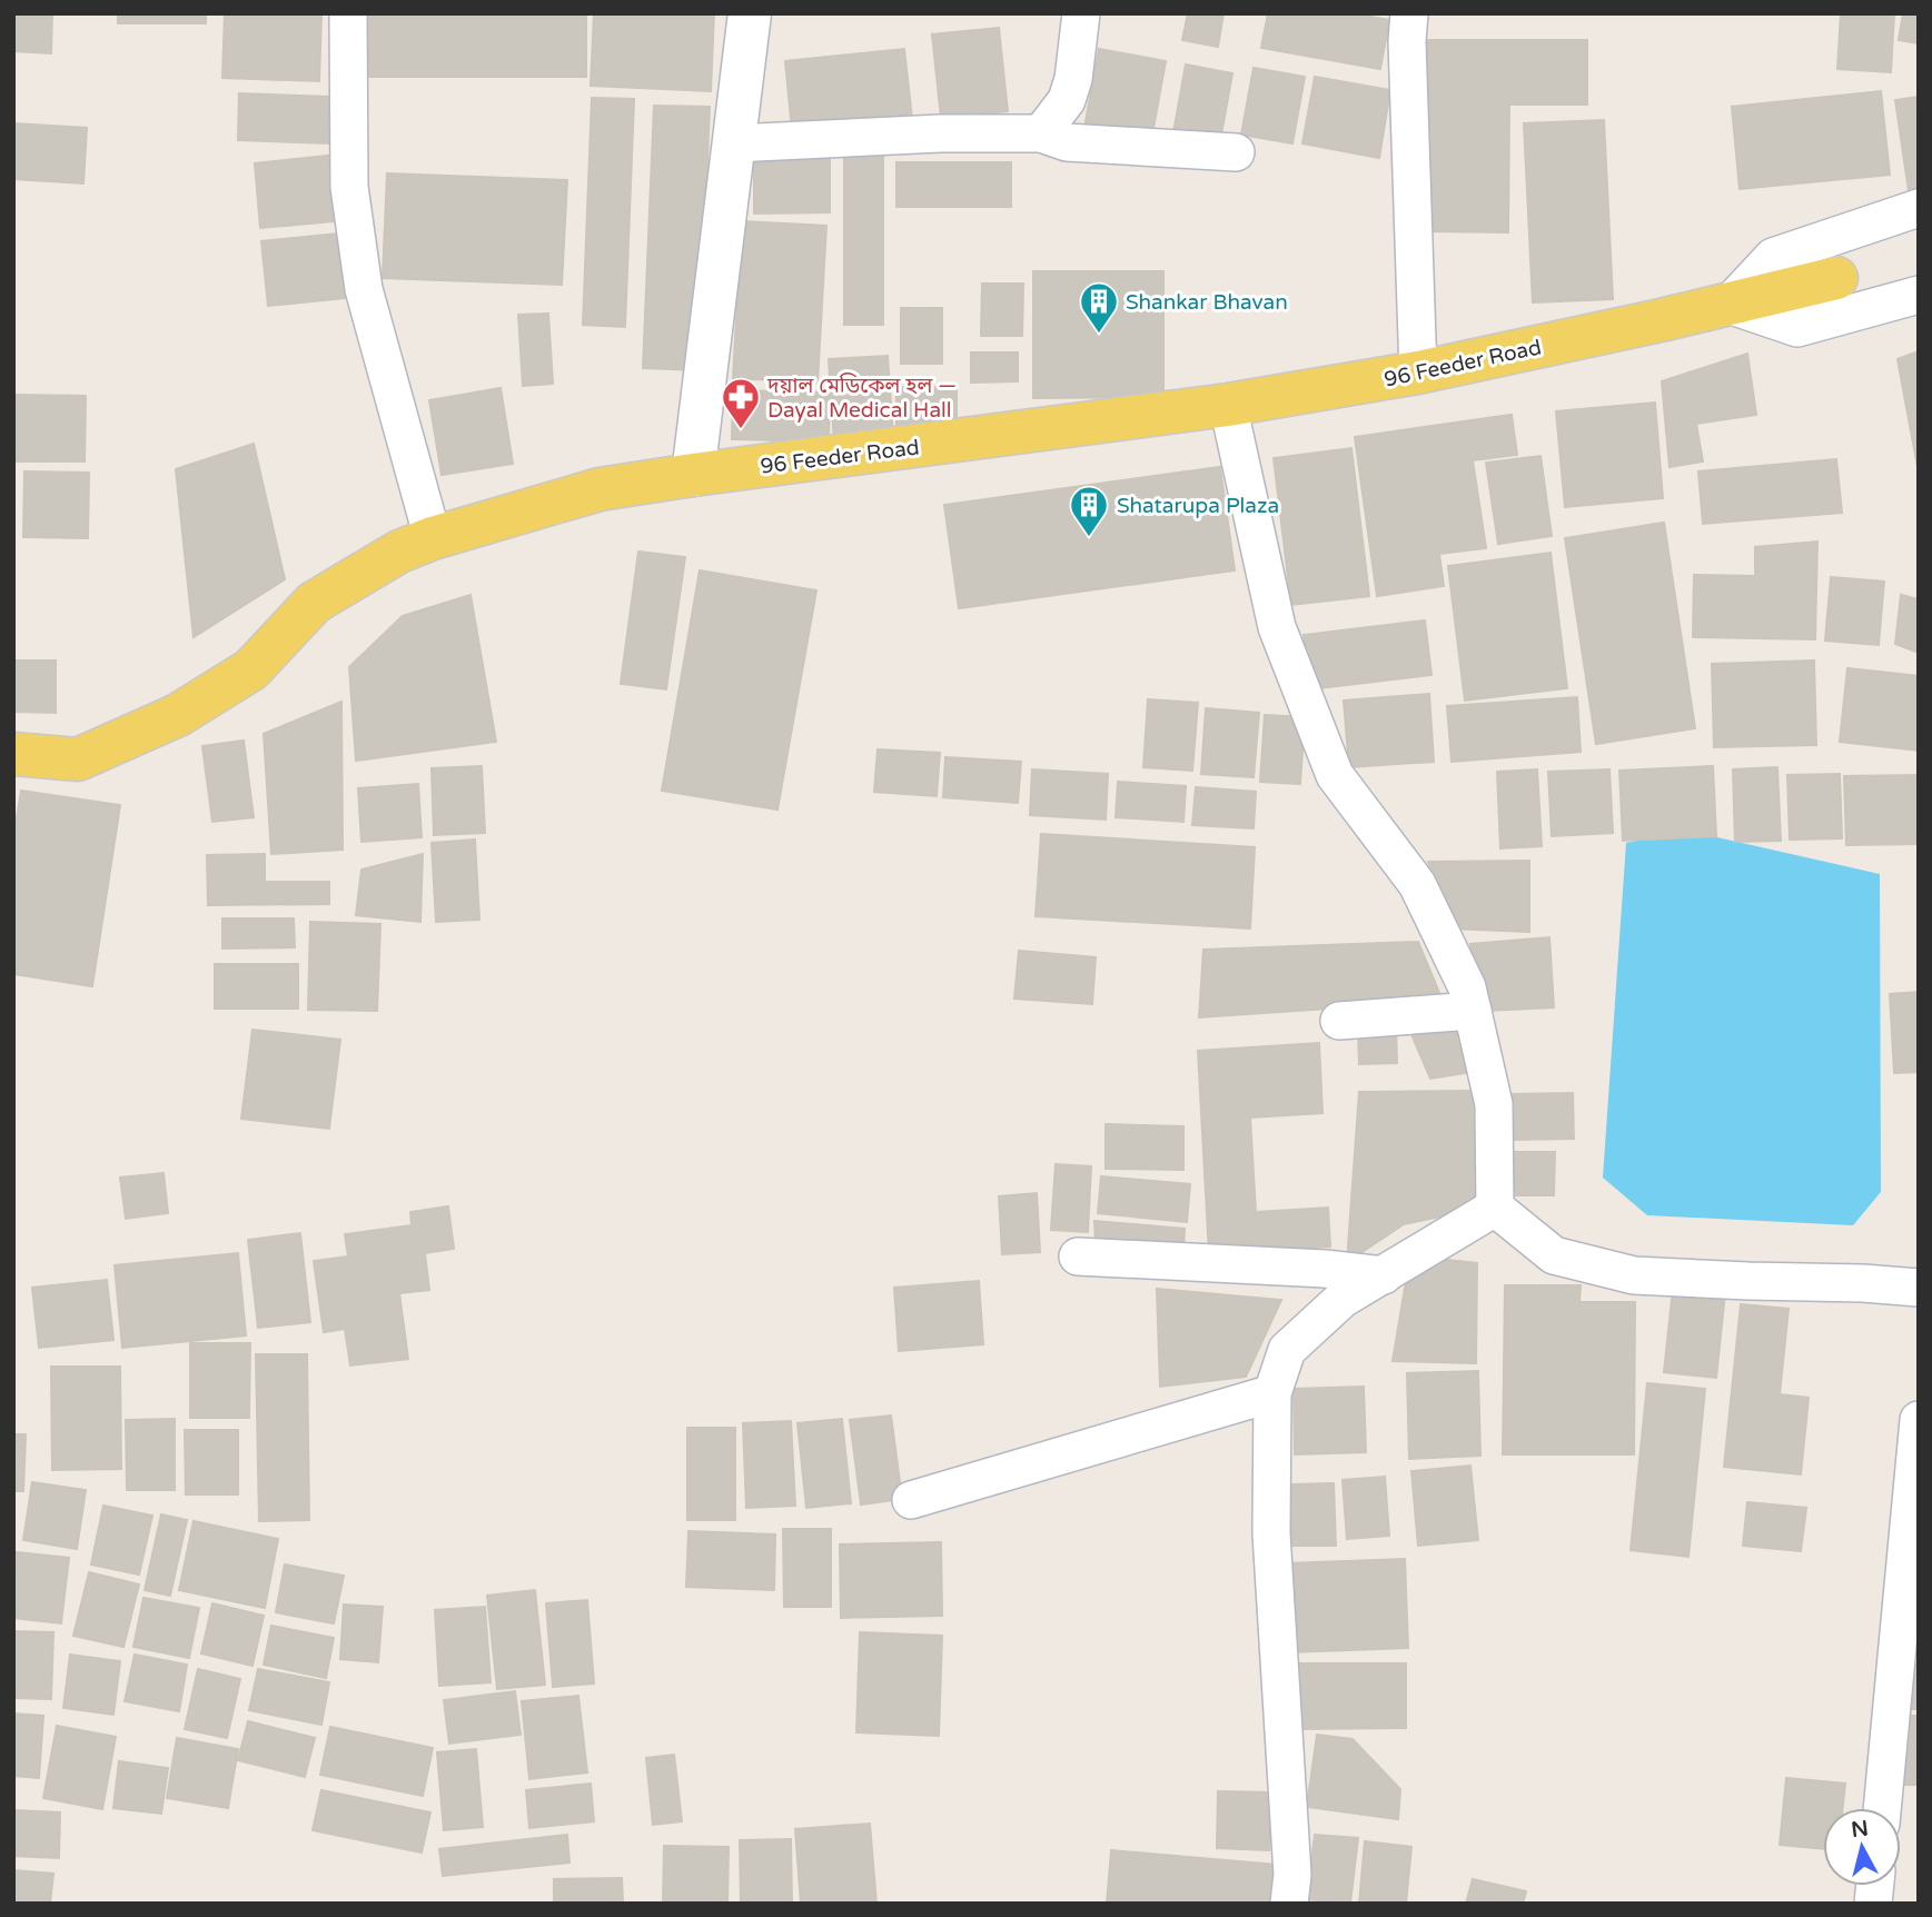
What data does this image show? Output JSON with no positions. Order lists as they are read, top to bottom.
{
  "streets": {
    "main road": ["96 Feeder Road"]
  },
  "places": {
    "building": ["Shankar Bhavan", "Shatarupa Plaza"],
    "pharmacy": ["দয়াল মেডিকেল হল — Dayal Medical Hall"]
  },
  "north": "top"
}
